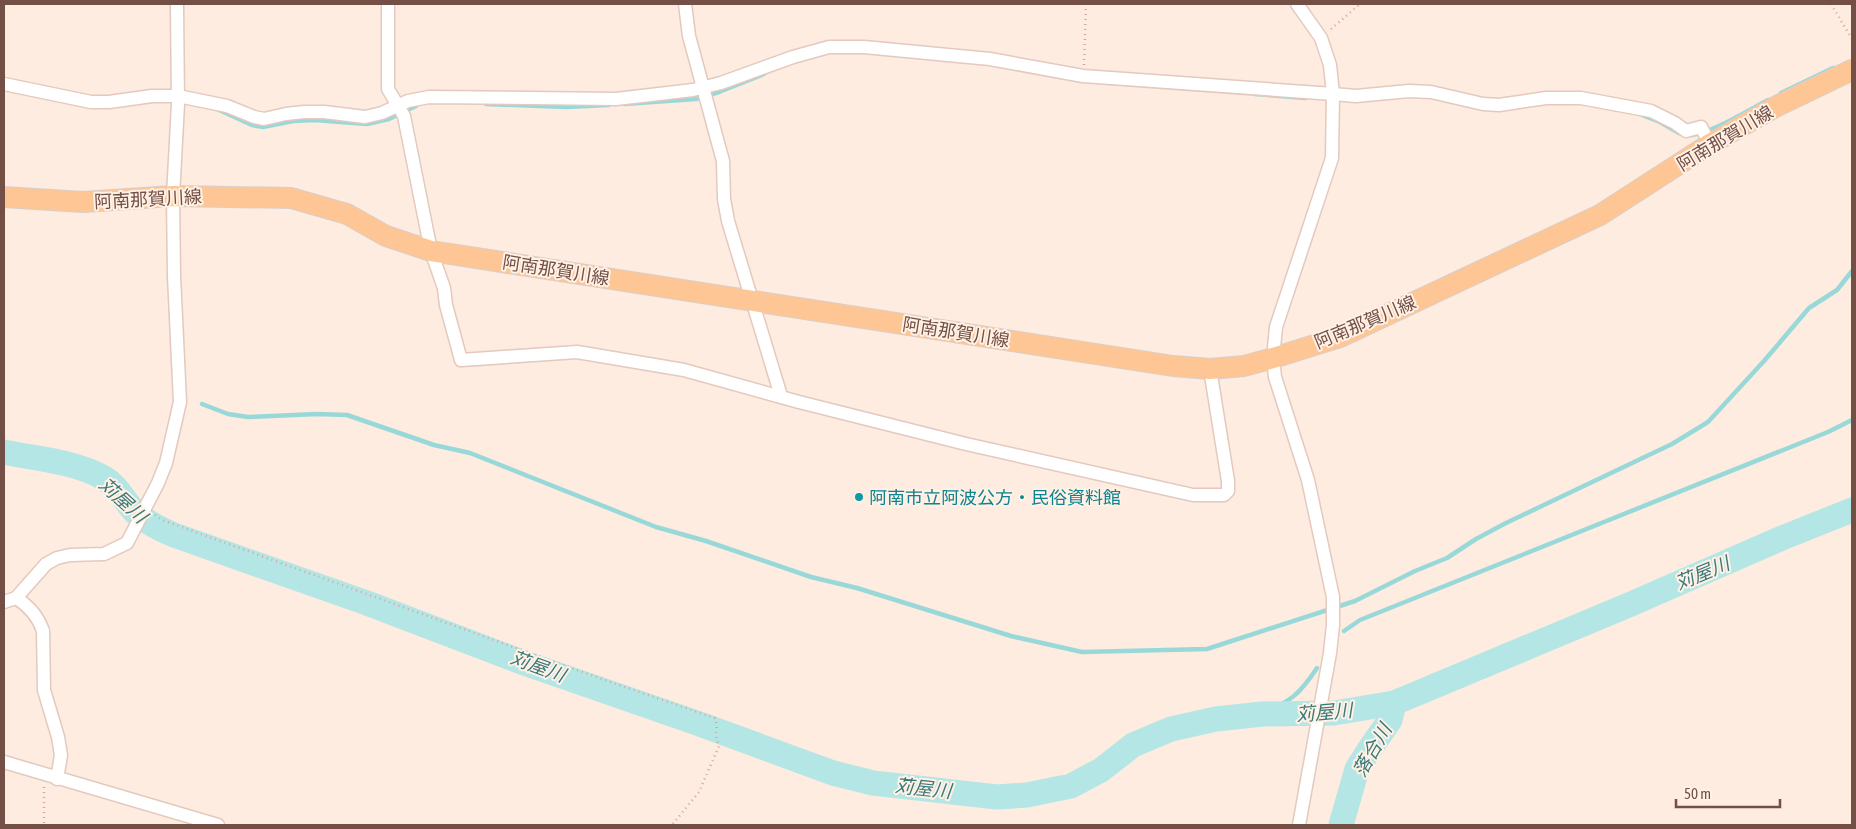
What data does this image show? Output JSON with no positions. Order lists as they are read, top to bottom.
{
  "streets": {
    "main road": ["阿南那賀川線"]
  },
  "water": ["苅屋川", "落合川"],
  "places": ["阿南市立阿波公方・民俗資料館"],
  "scale_bar": "50 m"
}
